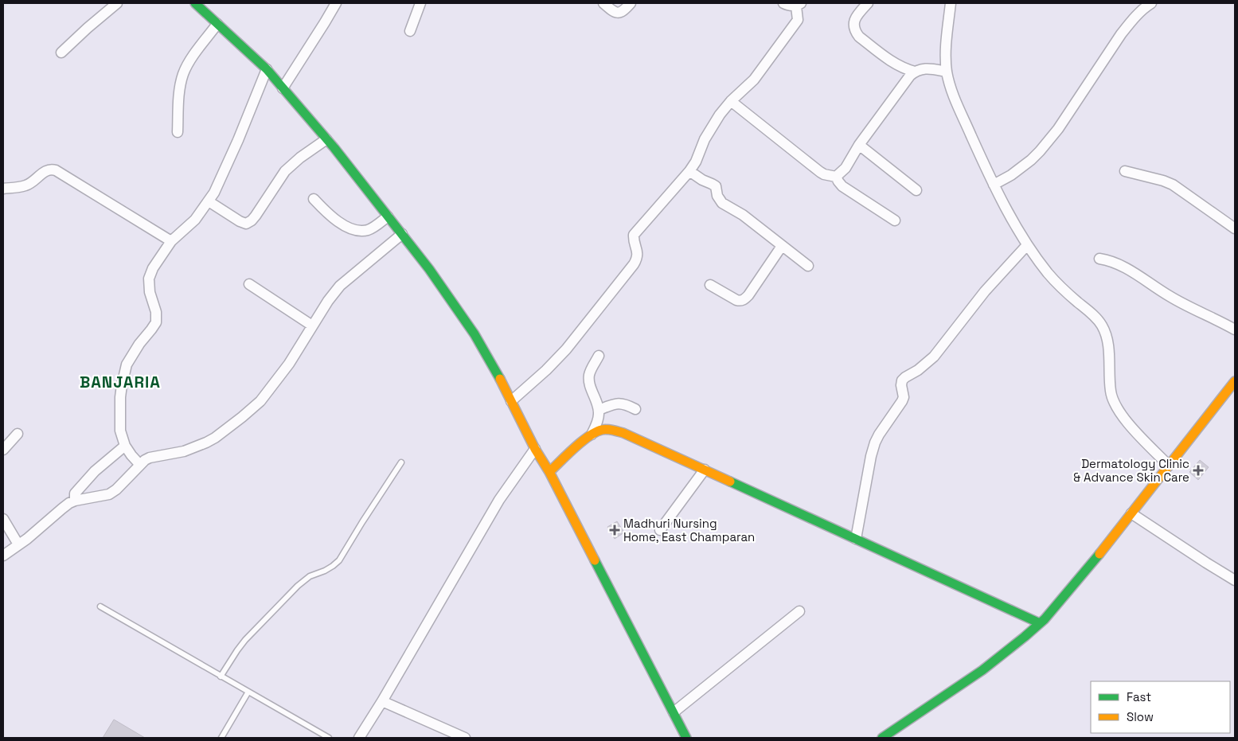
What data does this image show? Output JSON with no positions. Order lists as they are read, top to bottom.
{
  "districts": ["BANJARIA"],
  "places": {
    "health": ["Dermatology Clinic & Advance Skin Care", "Madhuri Nursing Home, East Champaran"]
  },
  "legend": ["Fast", "Slow"]
}
